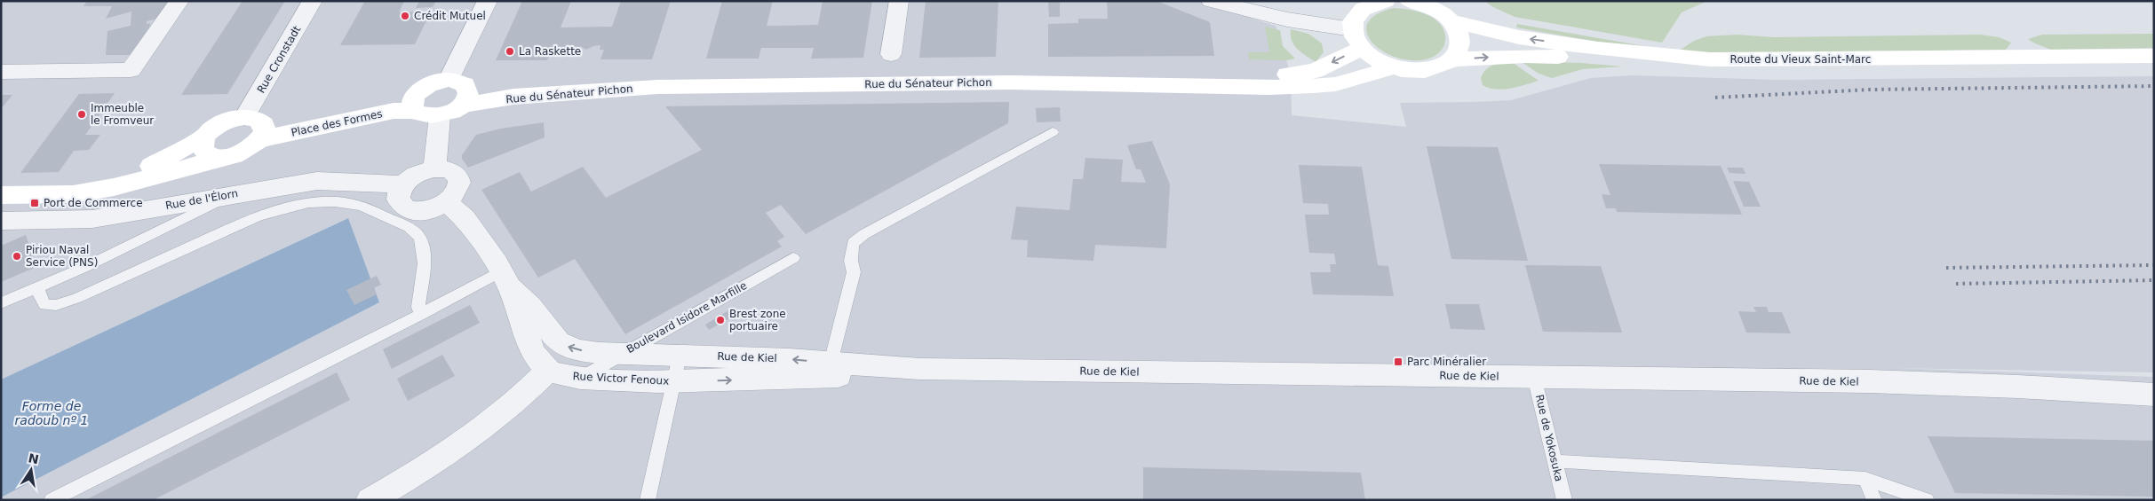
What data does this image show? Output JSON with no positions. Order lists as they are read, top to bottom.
{
  "streets": {
    "main road": ["Route du Vieux Saint-Marc", "Rue du Sénateur Pichon", "Place des Formes"],
    "street": [
      "Rue Cronstadt",
      "Rue de l'Élorn",
      "Rue de Kiel",
      "Rue Victor Fenoux"
    ],
    "lane": ["Boulevard Isidore Marfille", "Rue de Yokosuka"]
  },
  "crossings": [
    ["Rue Cronstadt", "Place des Formes"],
    ["Rue du Sénateur Pichon", "Place des Formes"],
    ["Boulevard Isidore Marfille", "Rue Victor Fenoux"],
    ["Rue de Kiel", "Rue Victor Fenoux"],
    ["Rue de Kiel", "Rue de Yokosuka"]
  ],
  "water": ["Forme de radoub nº 1"],
  "places": {
    "other": [
      "Crédit Mutuel",
      "La Raskette",
      "Immeuble le Fromveur",
      "Piriou Naval Service (PNS)",
      "Brest zone portuaire"
    ],
    "transit": ["Port de Commerce", "Parc Minéralier"]
  },
  "north": "top"
}
